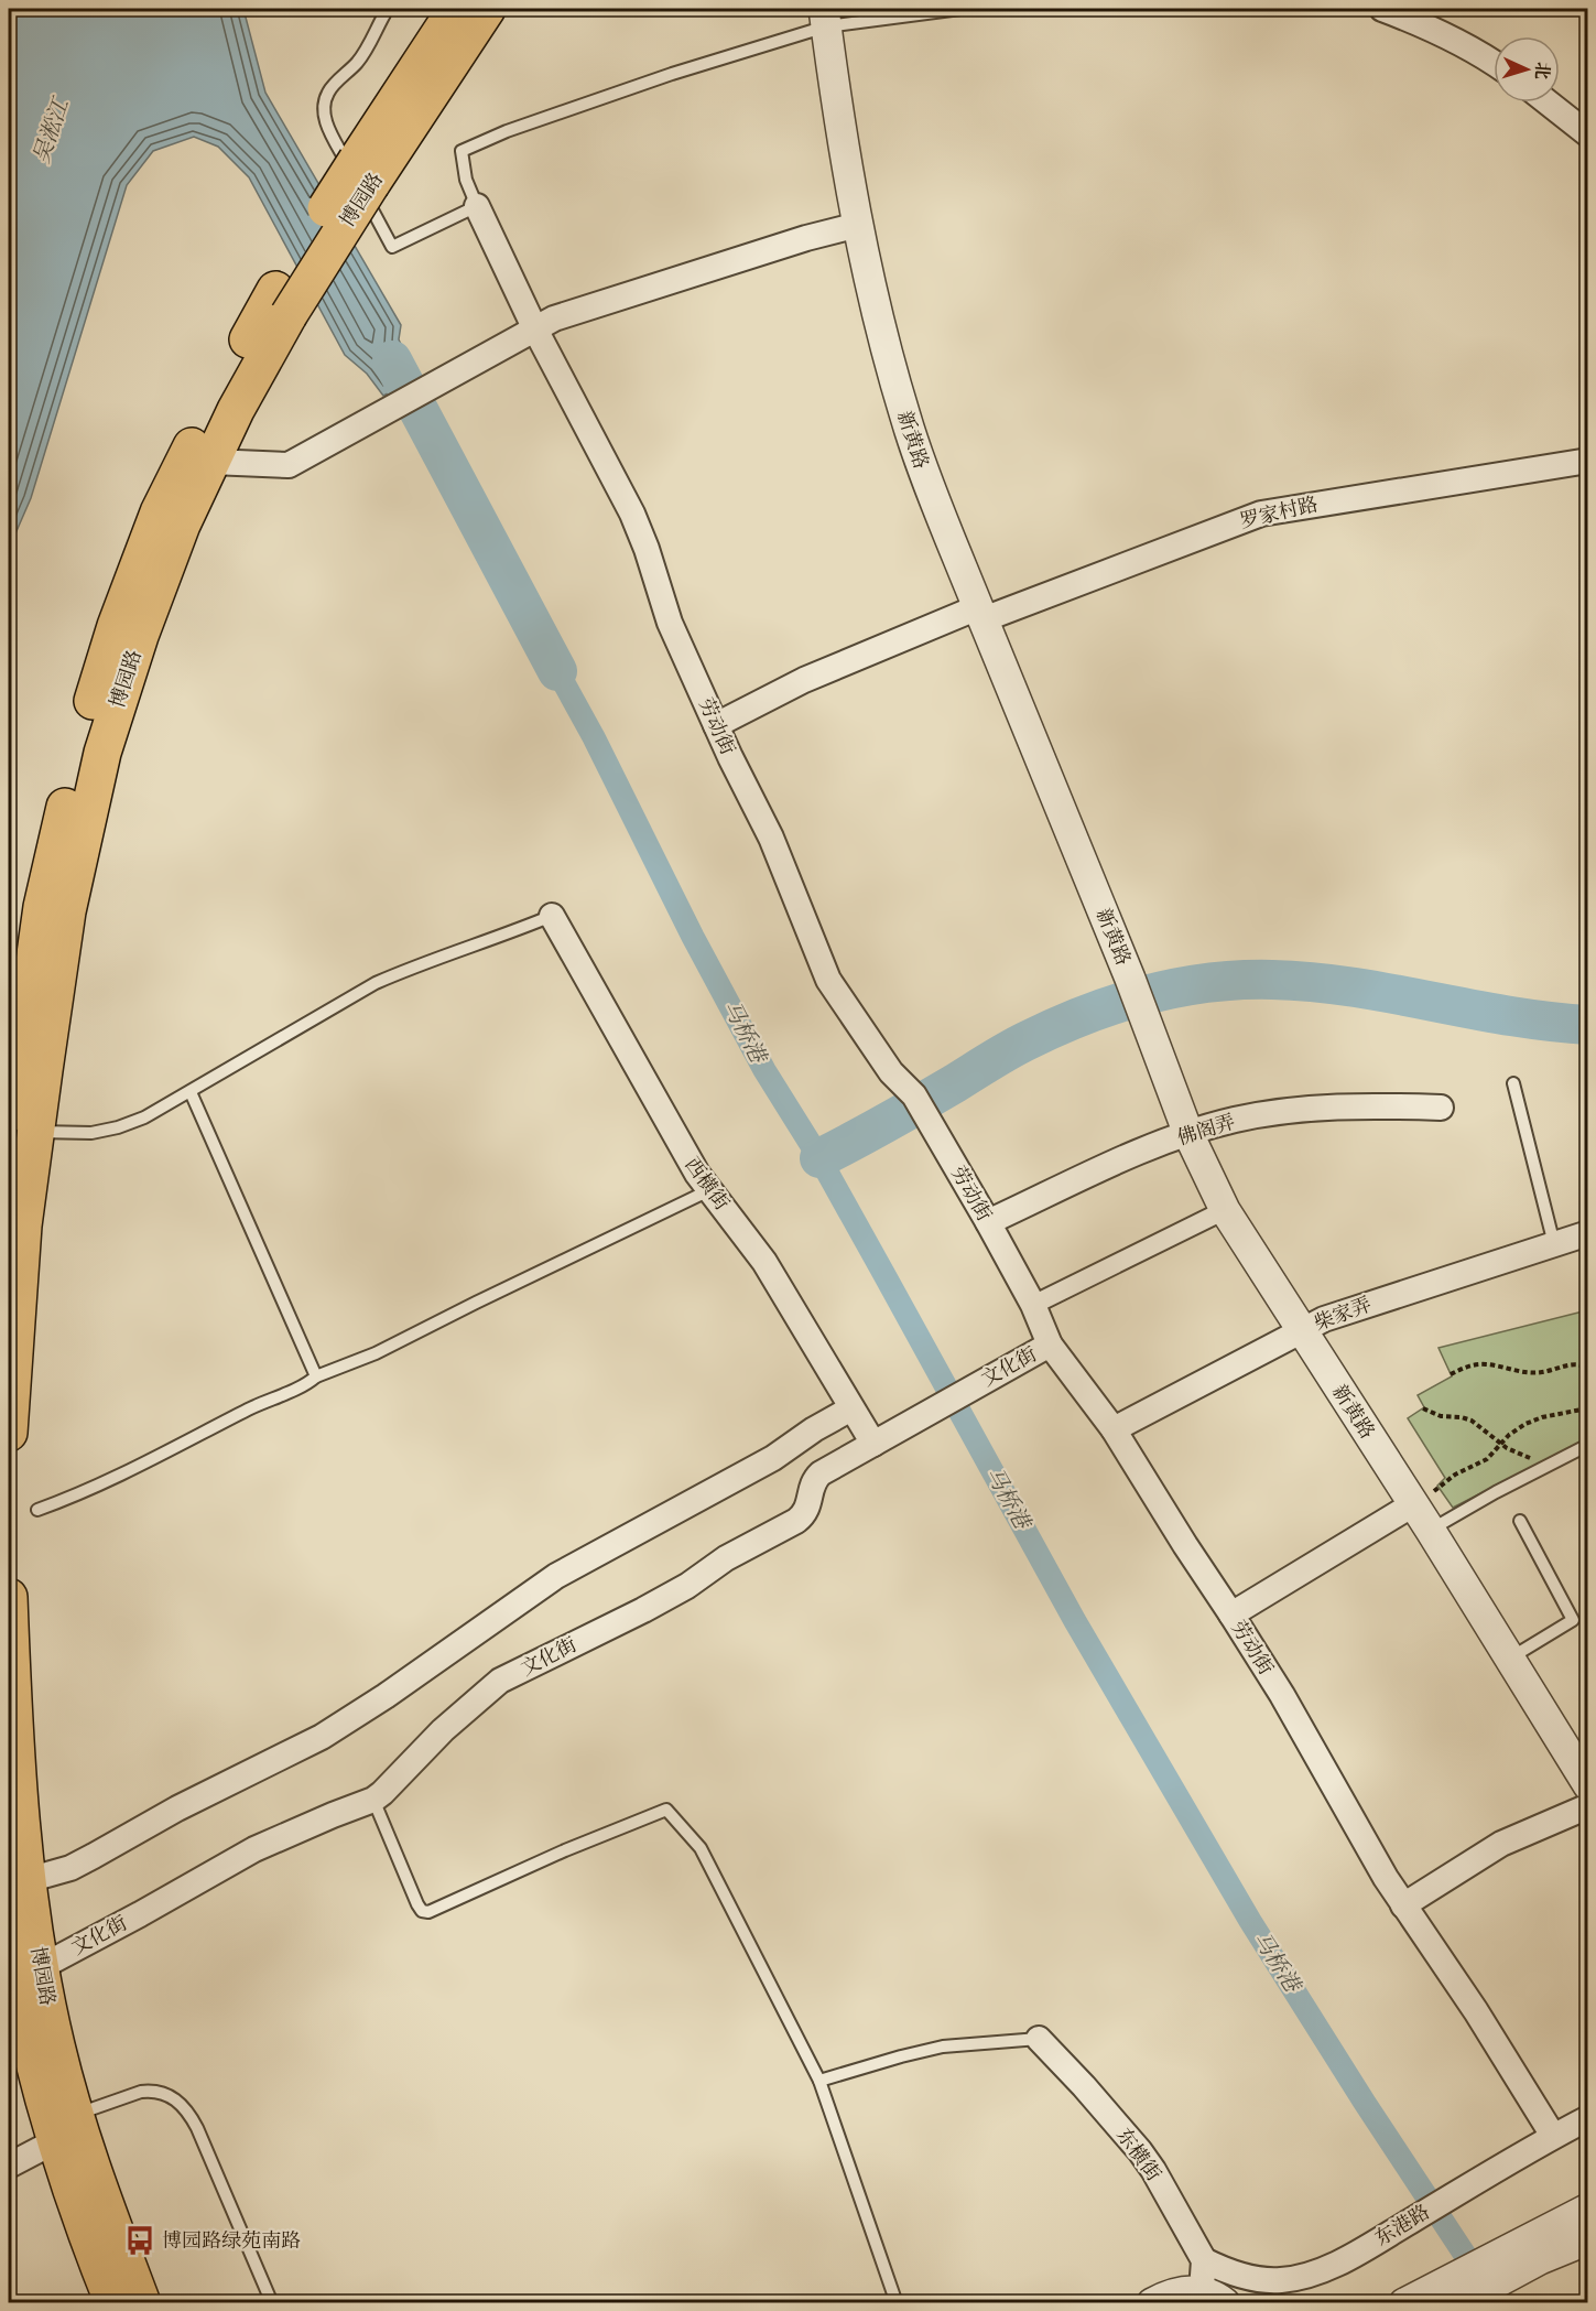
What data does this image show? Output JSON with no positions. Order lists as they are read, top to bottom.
{
  "streets": {
    "main road": ["博园路"],
    "street": [
      "新黄路",
      "罗家村路",
      "劳动街",
      "佛阁弄",
      "西横街",
      "柴家弄",
      "文化街",
      "东横街",
      "东港路"
    ]
  },
  "crossings": [
    ["博园路", "文化街"],
    ["新黄路", "罗家村路"],
    ["新黄路", "佛阁弄"],
    ["新黄路", "柴家弄"],
    ["罗家村路", "劳动街"],
    ["劳动街", "佛阁弄"],
    ["劳动街", "柴家弄"],
    ["劳动街", "文化街"],
    ["劳动街", "东港路"],
    ["西横街", "文化街"],
    ["东横街", "东港路"]
  ],
  "water": ["吴淞江", "马桥港"],
  "places": {
    "bus stop": ["博园路绿苑南路"]
  },
  "north": "right"
}
